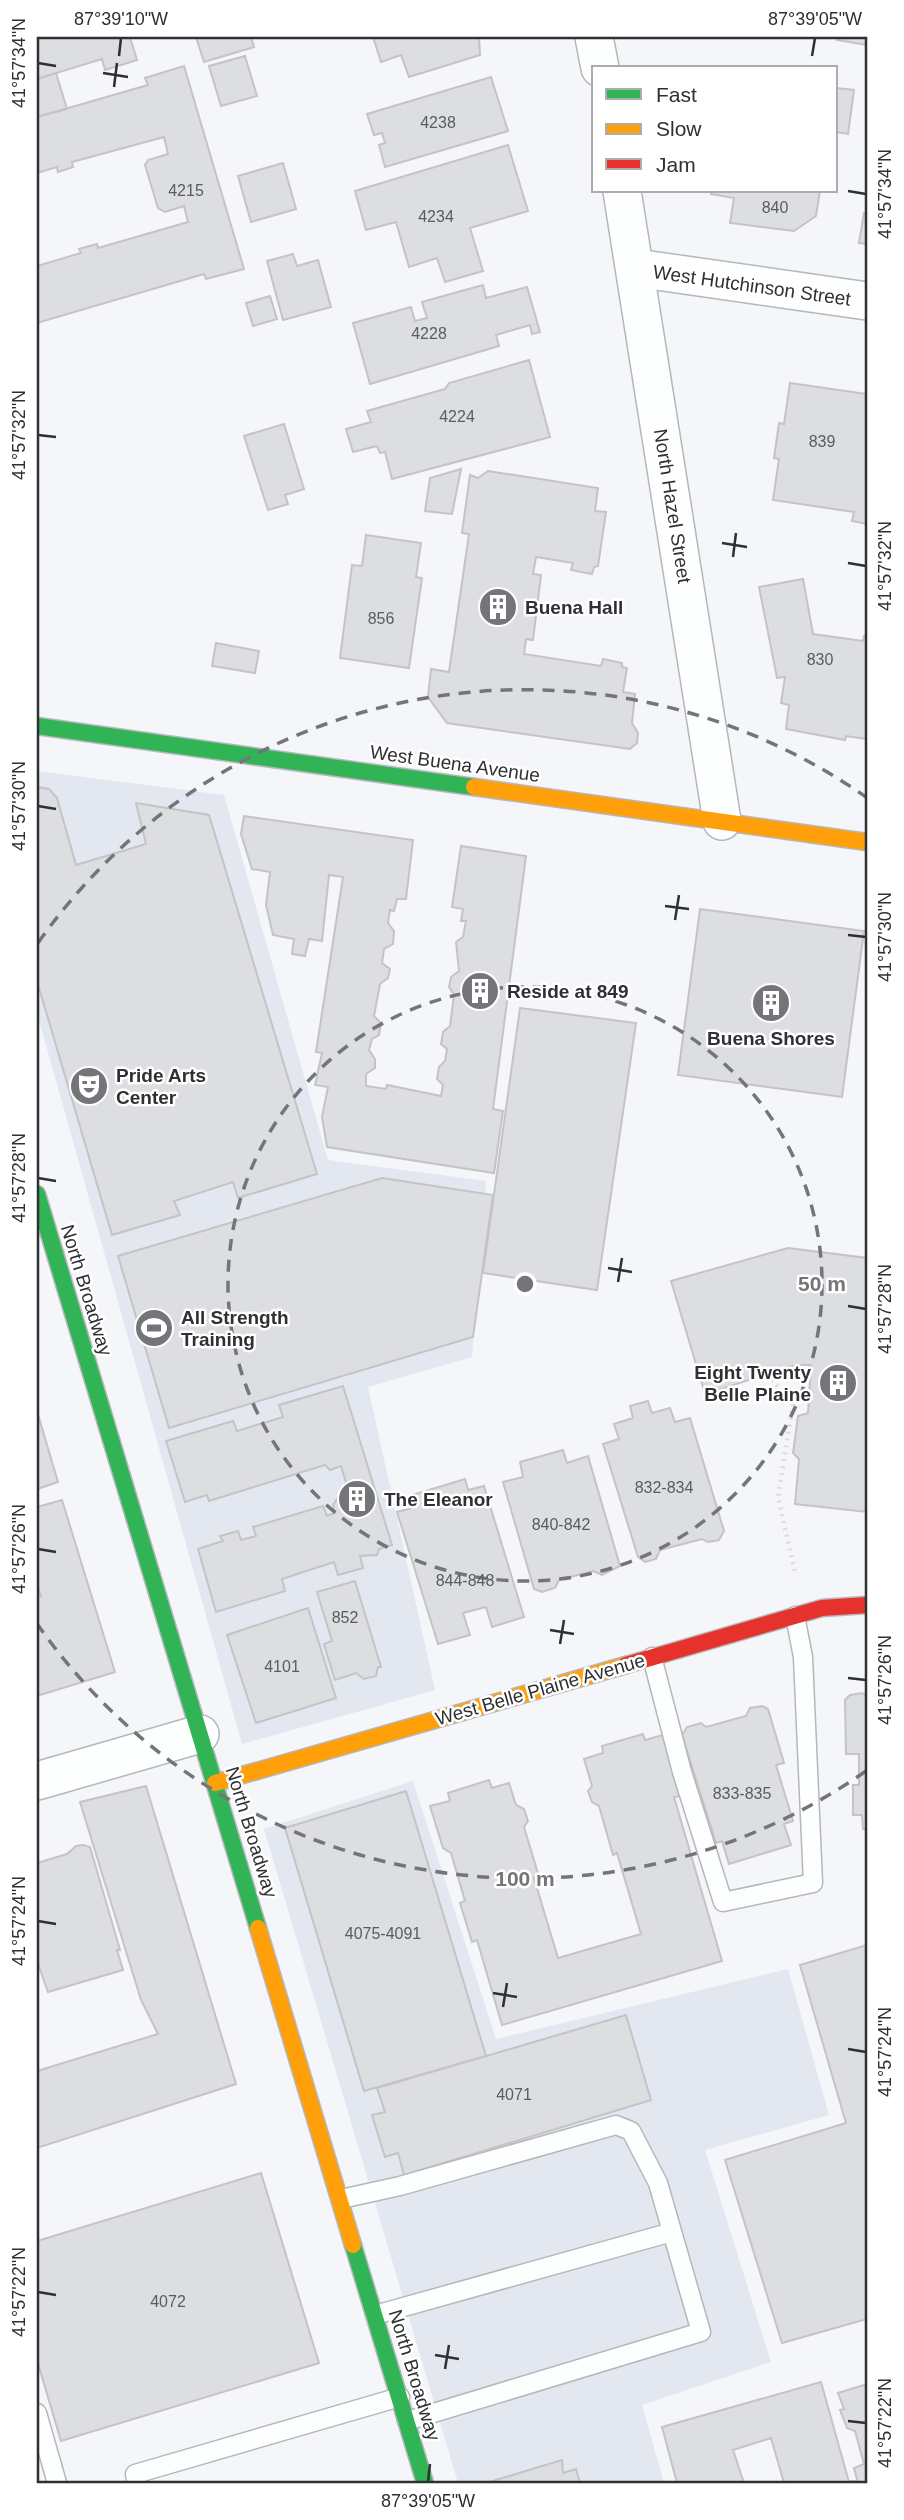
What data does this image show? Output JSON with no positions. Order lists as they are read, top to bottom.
{
  "streets": {
    "street": [
      "West Hutchinson Street",
      "North Hazel Street",
      "West Buena Avenue",
      "North Broadway",
      "West Belle Plaine Avenue"
    ]
  },
  "crossings": [
    ["West Hutchinson Street", "North Hazel Street"],
    ["North Hazel Street", "West Buena Avenue"],
    ["North Broadway", "West Belle Plaine Avenue"]
  ],
  "places": {
    "building": [
      "Buena Hall",
      "Reside at 849",
      "Buena Shores",
      "Eight Twenty Belle Plaine",
      "The Eleanor"
    ],
    "theatre": ["Pride Arts Center"],
    "sports": ["All Strength Training"]
  },
  "house_numbers": [
    "4238",
    "4215",
    "840",
    "4234",
    "4228",
    "4224",
    "839",
    "856",
    "830",
    "832-834",
    "840-842",
    "844-848",
    "852",
    "4101",
    "833-835",
    "4075-4091",
    "4071",
    "4072"
  ],
  "legend": ["Fast", "Slow", "Jam"],
  "coordinates": [
    "87°39'10\"W",
    "87°39'05\"W",
    "41°57'34\"N",
    "41°57'32\"N",
    "41°57'30\"N",
    "41°57'28\"N",
    "41°57'26\"N",
    "41°57'24\"N",
    "41°57'22\"N"
  ],
  "rings": ["50 m", "100 m"]
}
